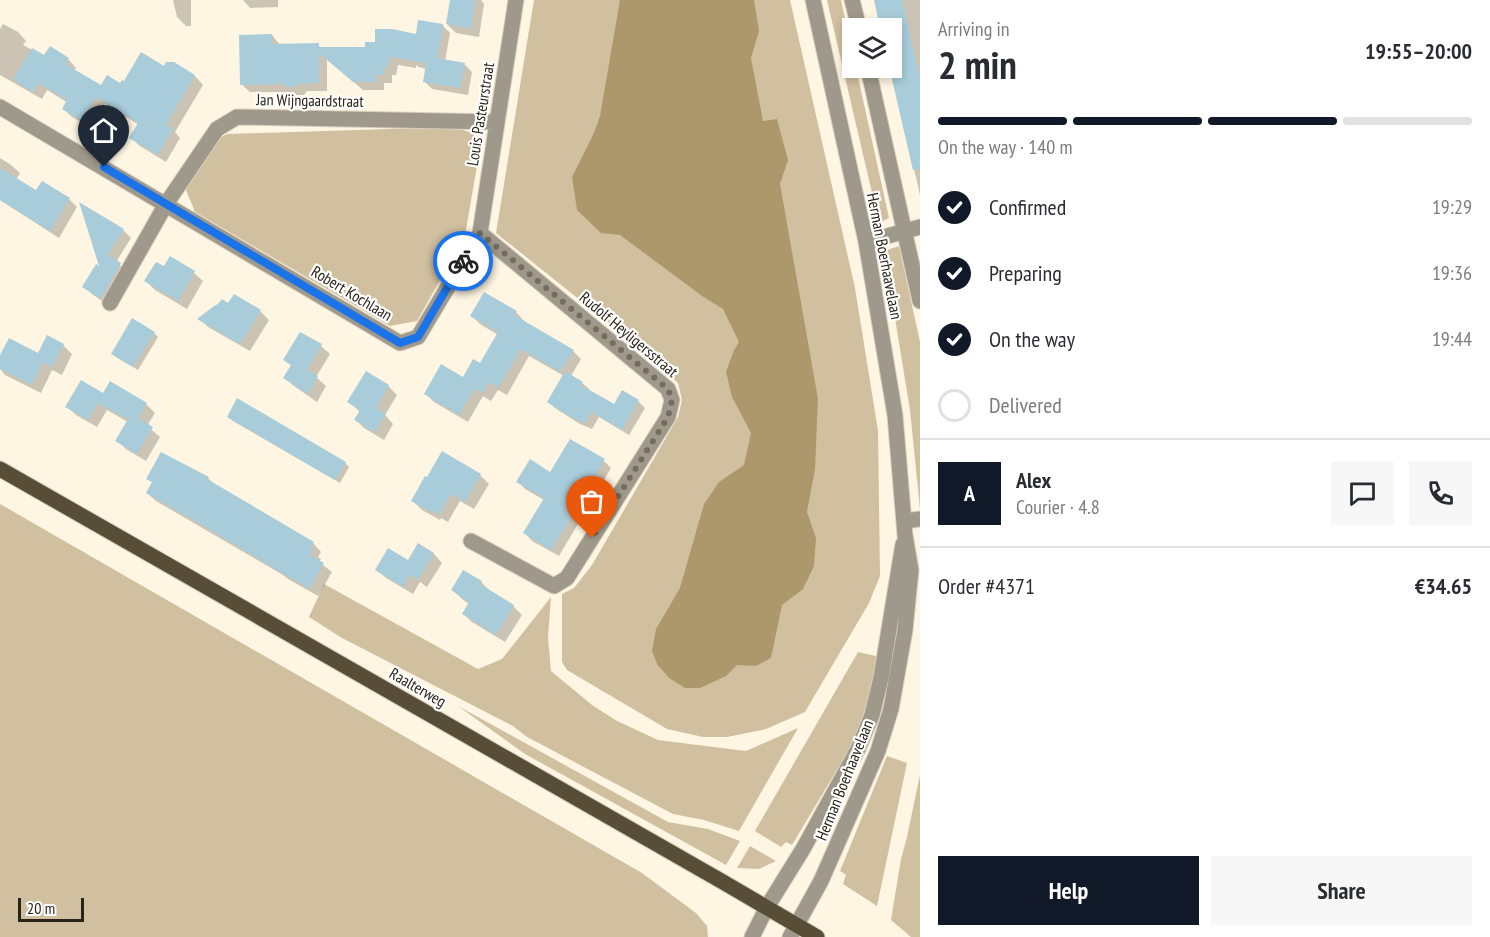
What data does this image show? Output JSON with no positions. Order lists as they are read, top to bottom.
{
  "streets": {
    "main road": ["Raalterweg"],
    "street": [
      "Jan Wijngaardstraat",
      "Louis Pasteurstraat",
      "Herman Boerhaavelaan",
      "Robert Kochlaan",
      "Rudolf Heyligersstraat"
    ]
  },
  "crossings": [
    ["Jan Wijngaardstraat", "Louis Pasteurstraat"],
    ["Jan Wijngaardstraat", "Robert Kochlaan"],
    ["Louis Pasteurstraat", "Robert Kochlaan"],
    ["Louis Pasteurstraat", "Rudolf Heyligersstraat"],
    ["Herman Boerhaavelaan", "Raalterweg"],
    ["Robert Kochlaan", "Rudolf Heyligersstraat"]
  ],
  "scale_bar": "20 m",
  "page": {
    "heading": ["2 min", "Arriving in", "19:55–20:00"],
    "panel": [
      "Alex",
      "Courier · 4.8",
      "Order #4371",
      "€34.65"
    ],
    "bar": "On the way · 140 m",
    "list": [
      ["Confirmed", "19:29"],
      ["Preparing", "19:36"],
      ["On the way", "19:44"],
      "Delivered"
    ],
    "round": "A",
    "buttons": ["Help", "Share"],
    "scale": "20 m"
  }
}
